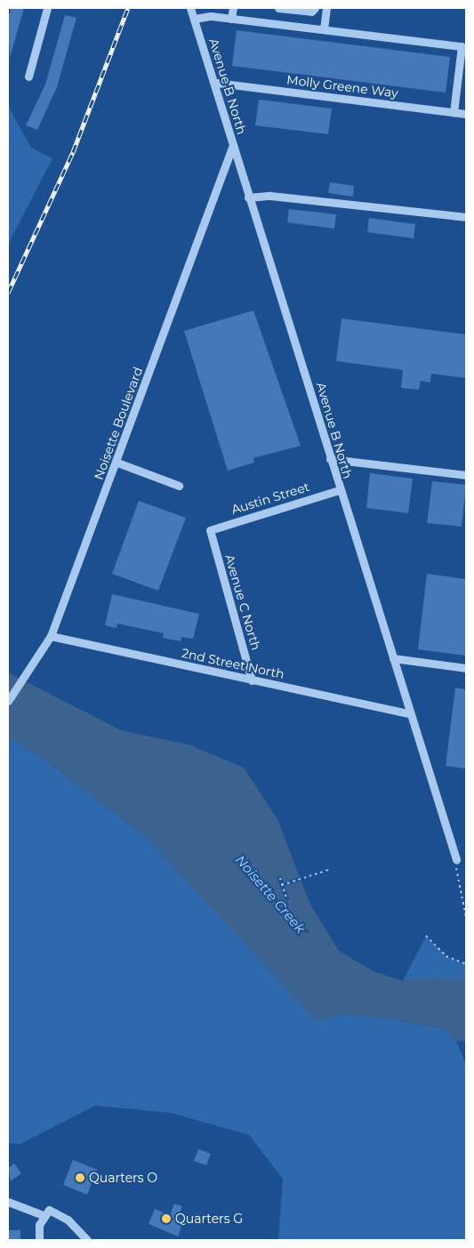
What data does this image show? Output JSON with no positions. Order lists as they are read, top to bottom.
{
  "streets": {
    "street": [
      "Avenue B North",
      "Molly Greene Way",
      "Noisette Boulevard",
      "Austin Street",
      "Avenue C North",
      "2nd Street North"
    ]
  },
  "crossings": [
    ["Avenue B North", "Molly Greene Way"],
    ["Avenue B North", "Noisette Boulevard"],
    ["Avenue B North", "Austin Street"],
    ["Avenue B North", "2nd Street North"],
    ["Noisette Boulevard", "2nd Street North"],
    ["Austin Street", "Avenue C North"],
    ["Avenue C North", "2nd Street North"]
  ],
  "water": ["Noisette Creek"],
  "places": ["Quarters O", "Quarters G"]
}
